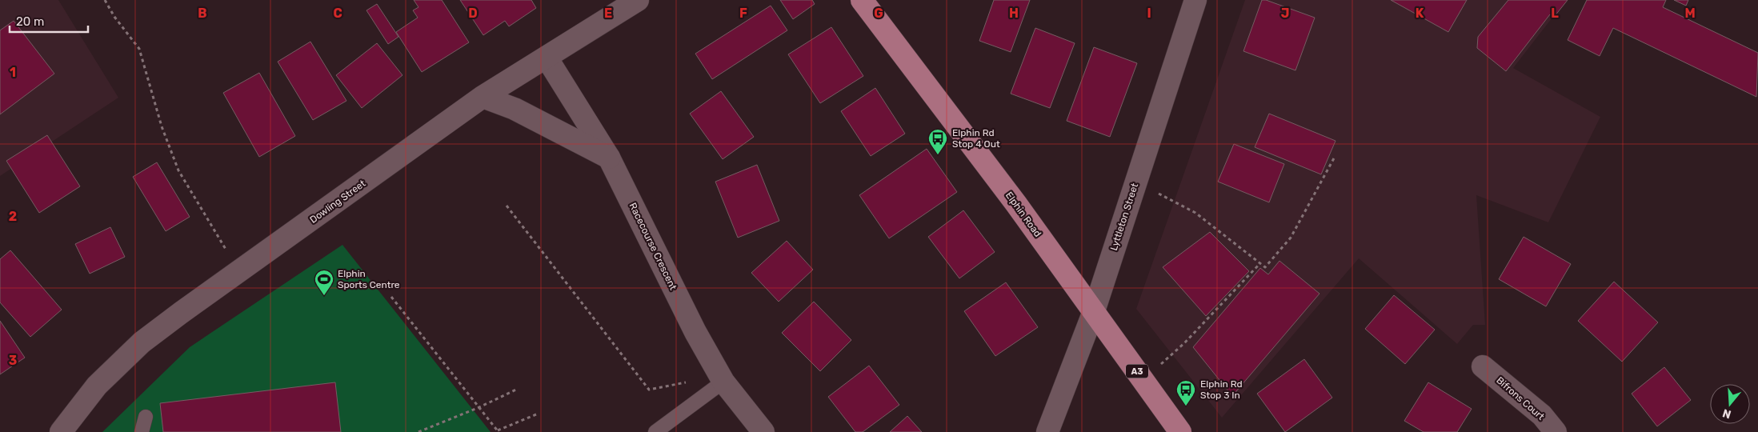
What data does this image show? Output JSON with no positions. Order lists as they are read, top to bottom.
{
  "streets": {
    "highway": ["Elphin Road", "A3"],
    "street": [
      "Dowling Street",
      "Lyttleton Street",
      "Racecourse Crescent",
      "Bifrons Court"
    ]
  },
  "crossings": [
    ["Dowling Street", "Racecourse Crescent"],
    ["Elphin Road", "Lyttleton Street"]
  ],
  "places": {
    "bus stop": ["Elphin Rd Stop 4 Out", "Elphin Rd Stop 3 In"],
    "sports": ["Elphin Sports Centre"]
  },
  "scale_bar": "20 m",
  "north": "bottom",
  "grid": {
    "columns": [
      "B",
      "C",
      "D",
      "E",
      "F",
      "G",
      "H",
      "I",
      "J",
      "K",
      "L",
      "M"
    ],
    "rows": ["1", "2", "3"]
  }
}
